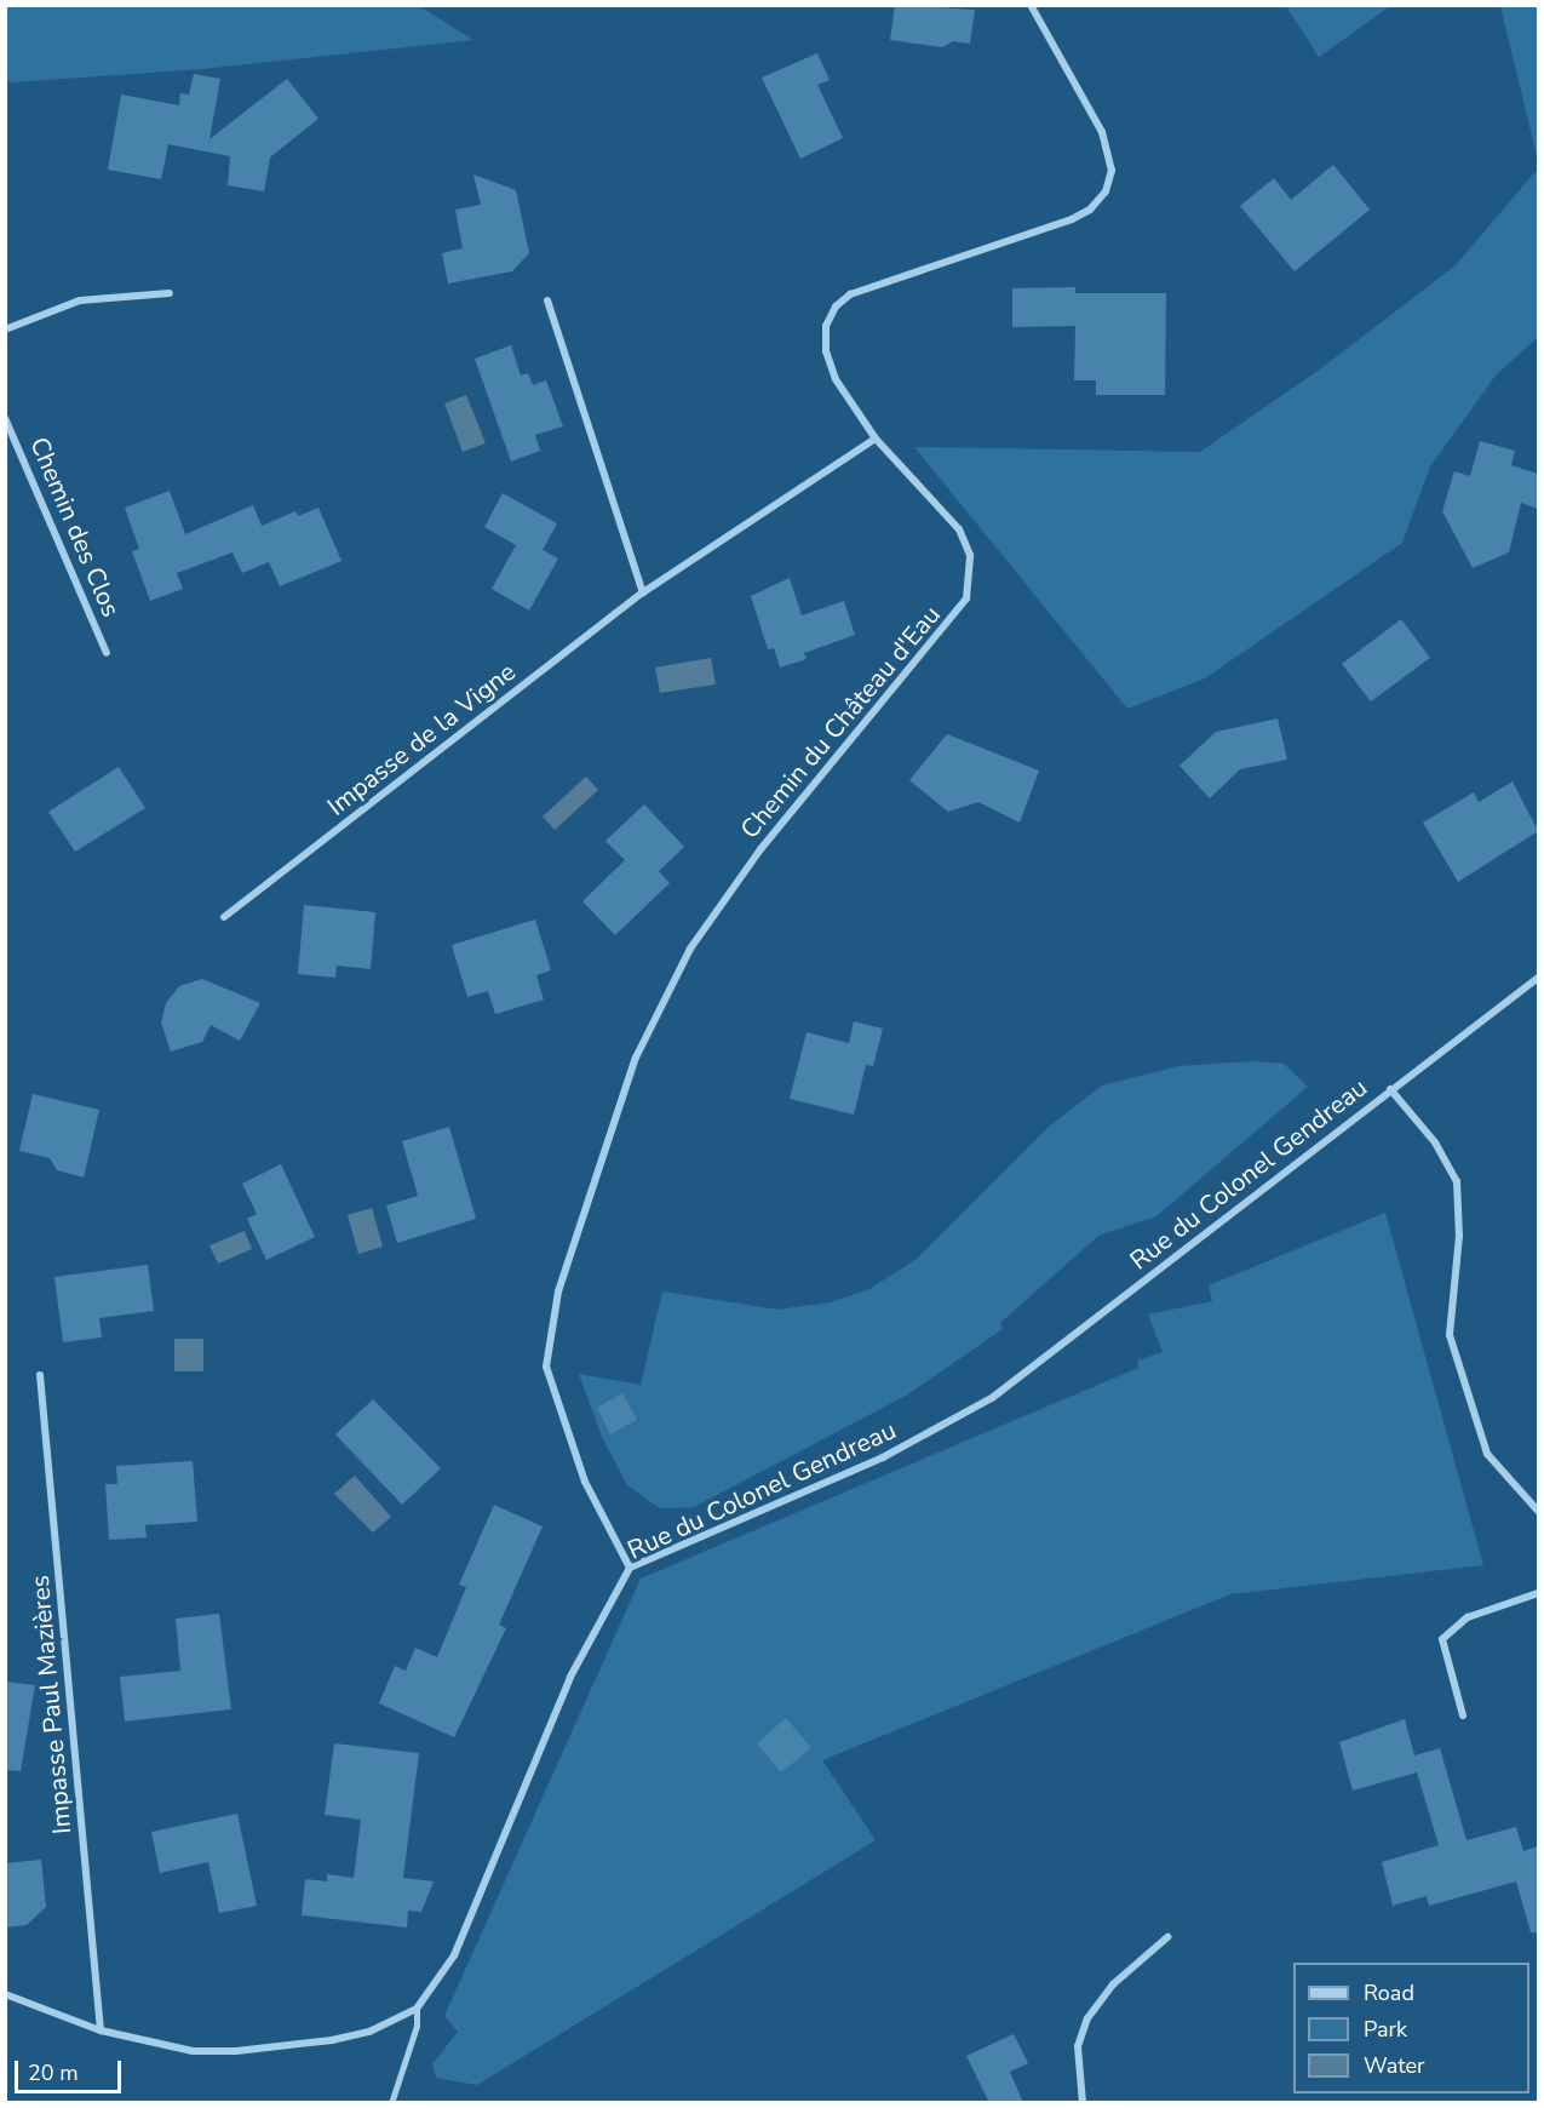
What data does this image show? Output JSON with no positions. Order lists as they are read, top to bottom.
{
  "streets": {
    "street": [
      "Chemin des Clos",
      "Chemin du Château d'Eau",
      "Impasse de la Vigne",
      "Rue du Colonel Gendreau",
      "Impasse Paul Mazières"
    ]
  },
  "crossings": [
    ["Chemin du Château d'Eau", "Impasse de la Vigne"],
    ["Chemin du Château d'Eau", "Rue du Colonel Gendreau"],
    ["Rue du Colonel Gendreau", "Impasse Paul Mazières"]
  ],
  "legend": ["Road", "Park", "Water"],
  "scale_bar": "20 m"
}
